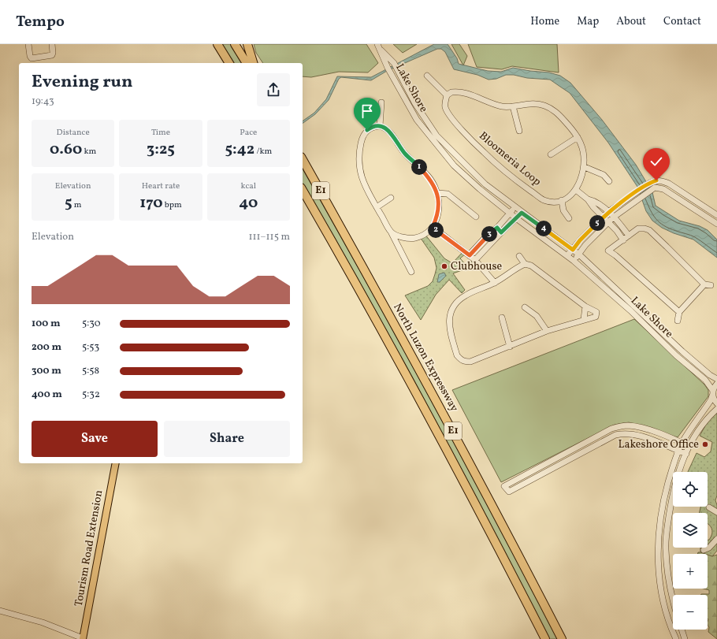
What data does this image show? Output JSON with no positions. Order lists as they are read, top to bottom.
{
  "streets": {
    "highway": ["E1", "North Luzon Expressway"],
    "main road": ["Tourism Road Extension"],
    "street": ["Lake Shore", "Bloomeria Loop"]
  },
  "places": ["Clubhouse", "Lakeshore Office"],
  "page": {
    "header": "Tempo",
    "nav": [
      "Home",
      "Map",
      "About",
      "Contact"
    ],
    "heading": ["Evening run", "19:43"],
    "stats": [
      ["Distance", "0.60 km"],
      ["Time", "3:25"],
      ["Pace", "5:42 /km"],
      ["Elevation", "5 m"],
      ["Heart rate", "170 bpm"],
      ["kcal", "40"]
    ],
    "pins": [
      "1",
      "5",
      "4",
      "2",
      "3"
    ],
    "chart": ["Elevation", "111–115 m"],
    "list": [
      {
        "name": "100 m",
        "note": "5:30"
      },
      {
        "name": "200 m",
        "note": "5:53"
      },
      {
        "name": "300 m",
        "note": "5:58"
      },
      {
        "name": "400 m",
        "note": "5:32"
      }
    ],
    "buttons": ["Save", "Share"],
    "map_buttons": ["+", "−"]
  }
}
